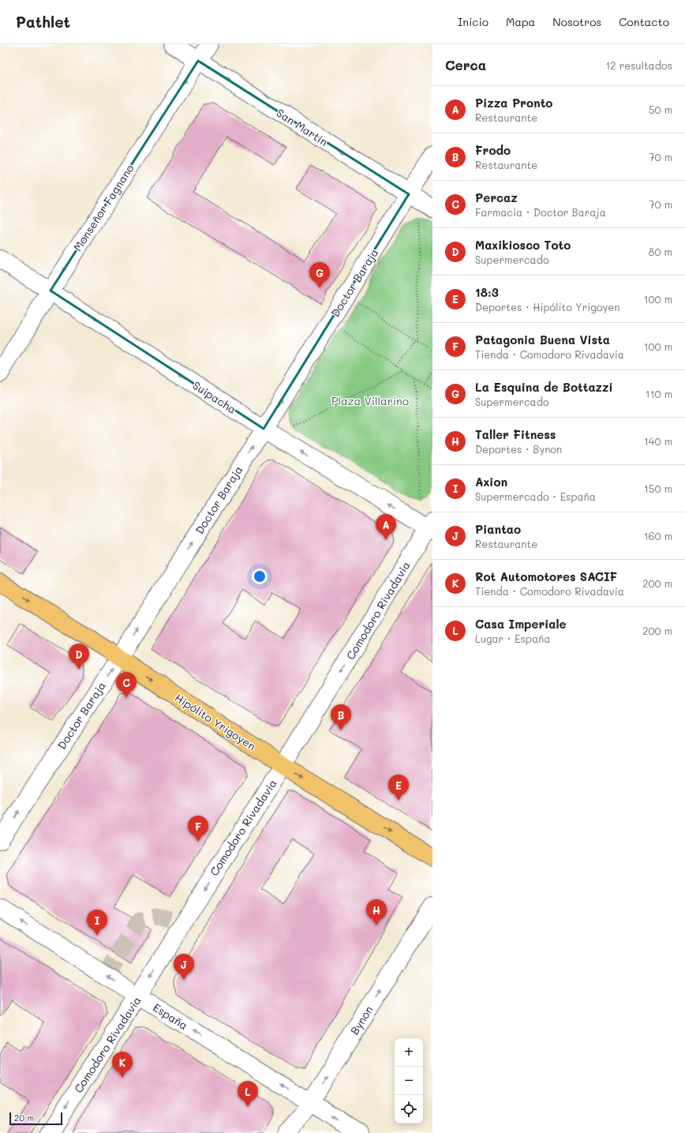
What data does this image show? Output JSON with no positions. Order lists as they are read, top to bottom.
{
  "streets": {
    "main road": ["Hipólito Yrigoyen"],
    "street": [
      "San Martín",
      "Monseñor Fagnano",
      "Doctor Baraja",
      "Suipacha",
      "Comodoro Rivadavia",
      "España",
      "Bynon"
    ]
  },
  "crossings": [
    ["San Martín", "Monseñor Fagnano"],
    ["San Martín", "Doctor Baraja"],
    ["Monseñor Fagnano", "Suipacha"],
    ["Doctor Baraja", "Suipacha"],
    ["Doctor Baraja", "Hipólito Yrigoyen"],
    ["Suipacha", "Comodoro Rivadavia"],
    ["Comodoro Rivadavia", "Hipólito Yrigoyen"],
    ["Comodoro Rivadavia", "España"],
    ["España", "Bynon"]
  ],
  "one_way": [
    "San Martín",
    "Monseñor Fagnano",
    "Doctor Baraja",
    "Suipacha",
    "Comodoro Rivadavia",
    "Hipólito Yrigoyen",
    "España",
    "Bynon"
  ],
  "parks": ["Plaza Villarino"],
  "scale_bar": "20 m",
  "page": {
    "header": "Pathlet",
    "nav": [
      "Inicio",
      "Mapa",
      "Nosotros",
      "Contacto"
    ],
    "heading": ["Cerca", "12 resultados"],
    "list": [
      {
        "mark": "A",
        "name": "Pizza Pronto",
        "note": "Restaurante",
        "value": "50 m"
      },
      {
        "mark": "B",
        "name": "Frodo",
        "note": "Restaurante",
        "value": "70 m"
      },
      {
        "mark": "C",
        "name": "Percaz",
        "note": "Farmacia · Doctor Baraja",
        "value": "70 m"
      },
      {
        "mark": "D",
        "name": "Maxikiosco Toto",
        "note": "Supermercado",
        "value": "80 m"
      },
      {
        "mark": "E",
        "name": "18:3",
        "note": "Deportes · Hipólito Yrigoyen",
        "value": "100 m"
      },
      {
        "mark": "F",
        "name": "Patagonia Buena Vista",
        "note": "Tienda · Comodoro Rivadavia",
        "value": "100 m"
      },
      {
        "mark": "G",
        "name": "La Esquina de Bottazzi",
        "note": "Supermercado",
        "value": "110 m"
      },
      {
        "mark": "H",
        "name": "Taller Fitness",
        "note": "Deportes · Bynon",
        "value": "140 m"
      },
      {
        "mark": "I",
        "name": "Axion",
        "note": "Supermercado · España",
        "value": "150 m"
      },
      {
        "mark": "J",
        "name": "Piantao",
        "note": "Restaurante",
        "value": "160 m"
      },
      {
        "mark": "K",
        "name": "Rot Automotores SACIF",
        "note": "Tienda · Comodoro Rivadavia",
        "value": "200 m"
      },
      {
        "mark": "L",
        "name": "Casa Imperiale",
        "note": "Lugar · España",
        "value": "200 m"
      }
    ],
    "pins": [
      "G",
      "A",
      "D",
      "C",
      "B",
      "E",
      "F",
      "H",
      "I",
      "J",
      "K",
      "L"
    ],
    "map_buttons": ["+", "−"],
    "scale": "20 m"
  }
}
